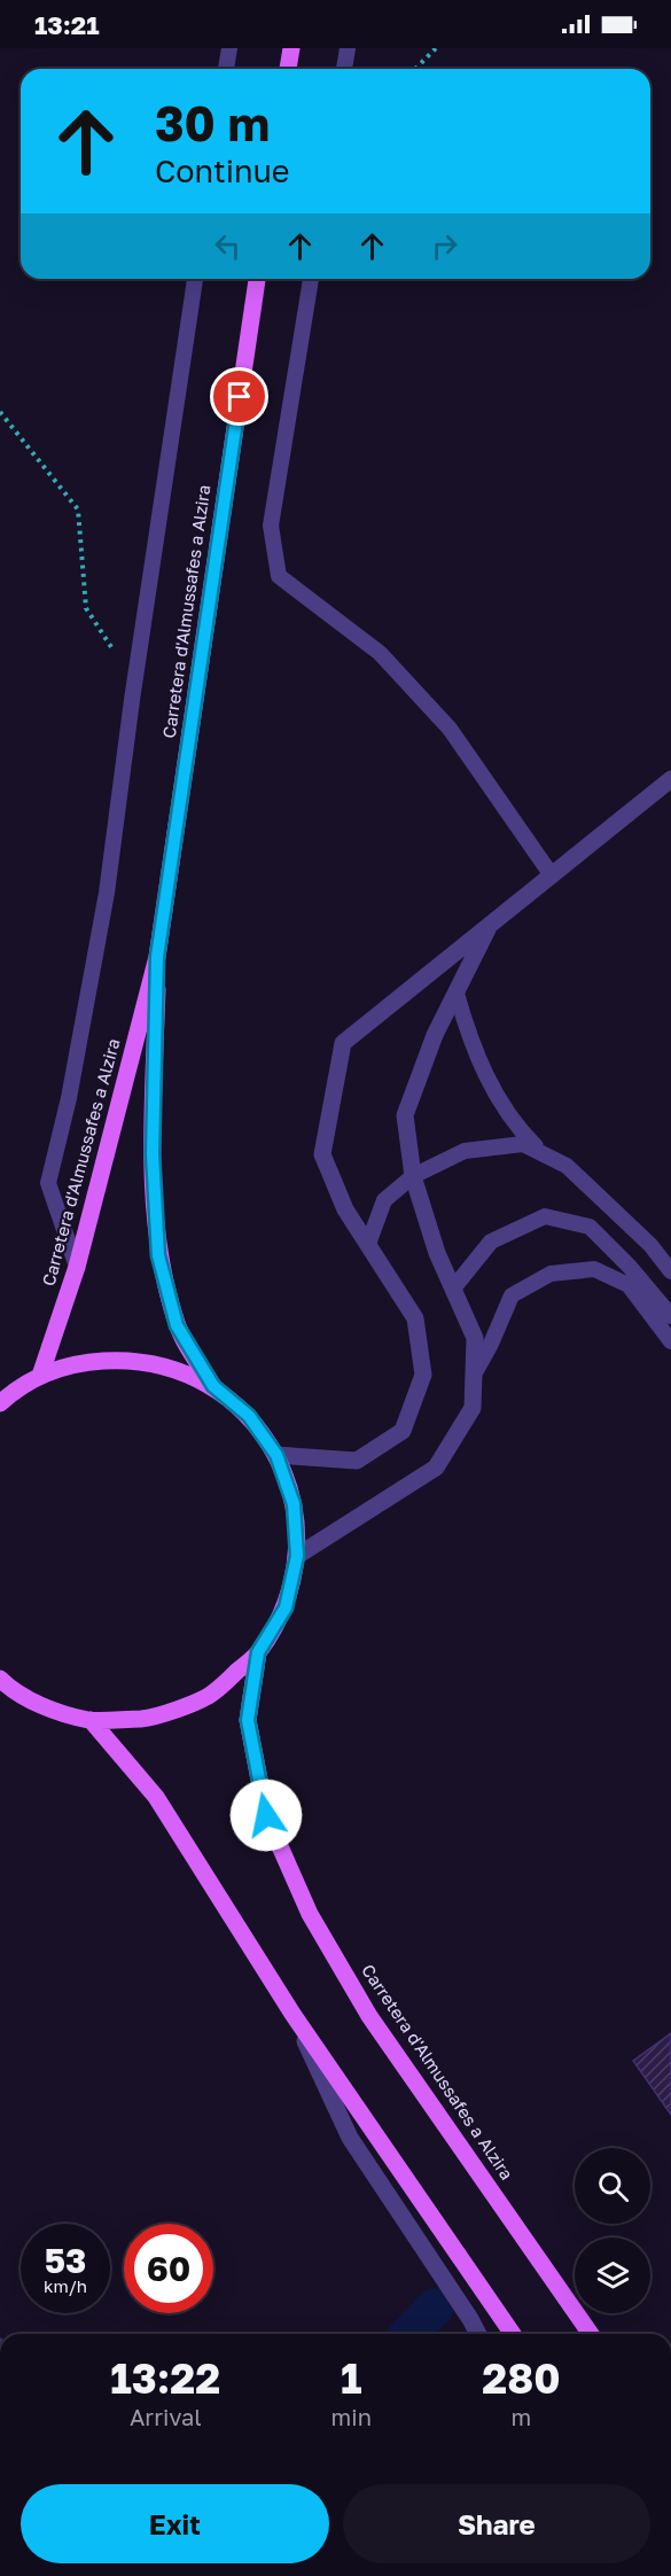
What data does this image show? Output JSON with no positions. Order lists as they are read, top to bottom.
{
  "streets": {
    "main road": ["Carretera d'Almussafes a Alzira"]
  },
  "page": {
    "status": "13:21",
    "turn": ["30 m", "Continue"],
    "speed": "53 km/h",
    "limit": "60",
    "eta": [
      "13:22",
      "Arrival",
      "1",
      "min",
      "280",
      "m"
    ],
    "buttons": ["Exit", "Share"]
  }
}
